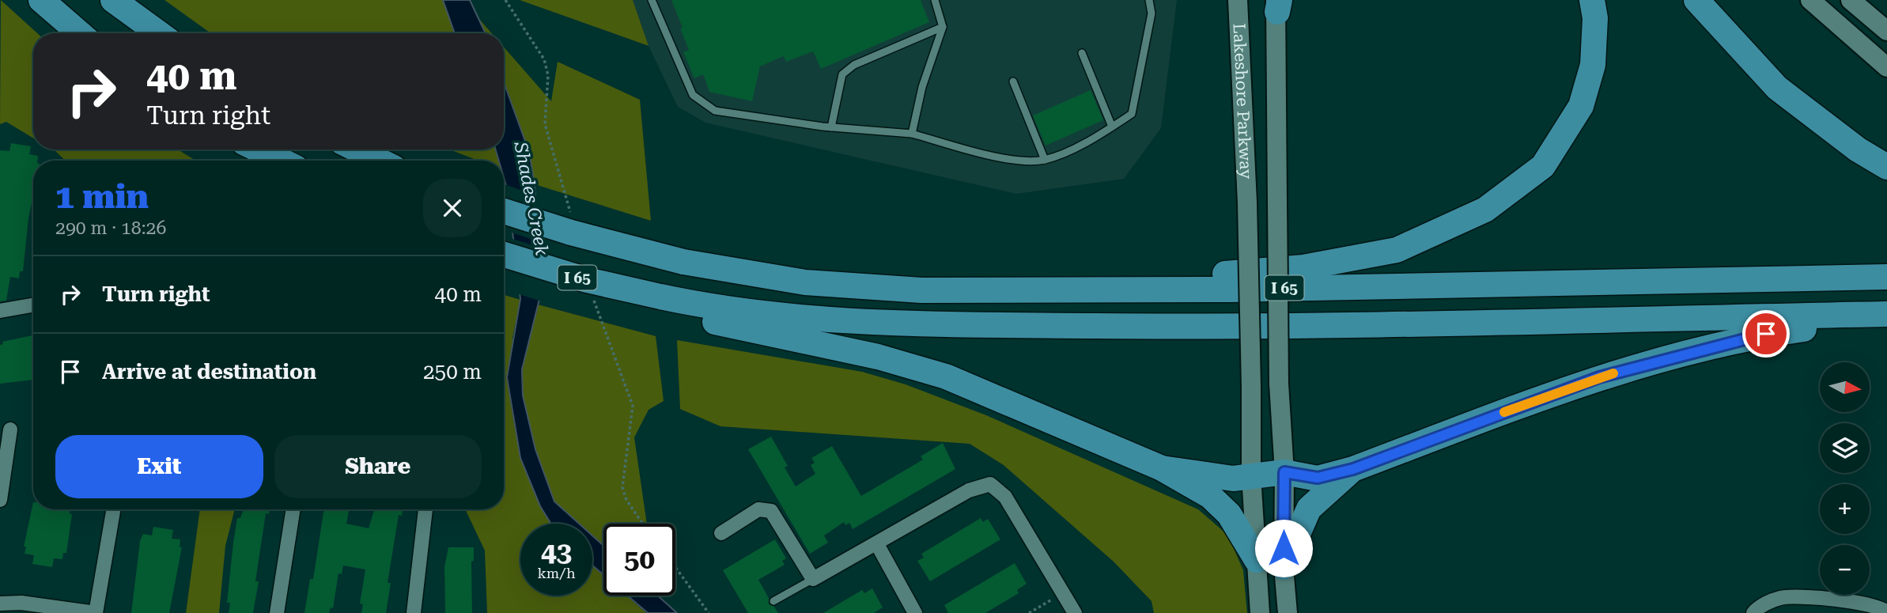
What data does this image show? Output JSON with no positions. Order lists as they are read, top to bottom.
{
  "streets": {
    "highway": ["I 65"],
    "main road": ["Lakeshore Parkway"]
  },
  "water": ["Shades Creek"],
  "north": "right",
  "page": {
    "turn": ["40 m", "Turn right"],
    "heading": ["1 min", "290 m · 18:26"],
    "list": [
      {
        "name": "Turn right",
        "value": "40 m"
      },
      {
        "name": "Arrive at destination",
        "value": "250 m"
      }
    ],
    "map_buttons": ["+", "−"],
    "buttons": ["Exit", "Share"],
    "speed": "43 km/h",
    "limit": "50"
  }
}
